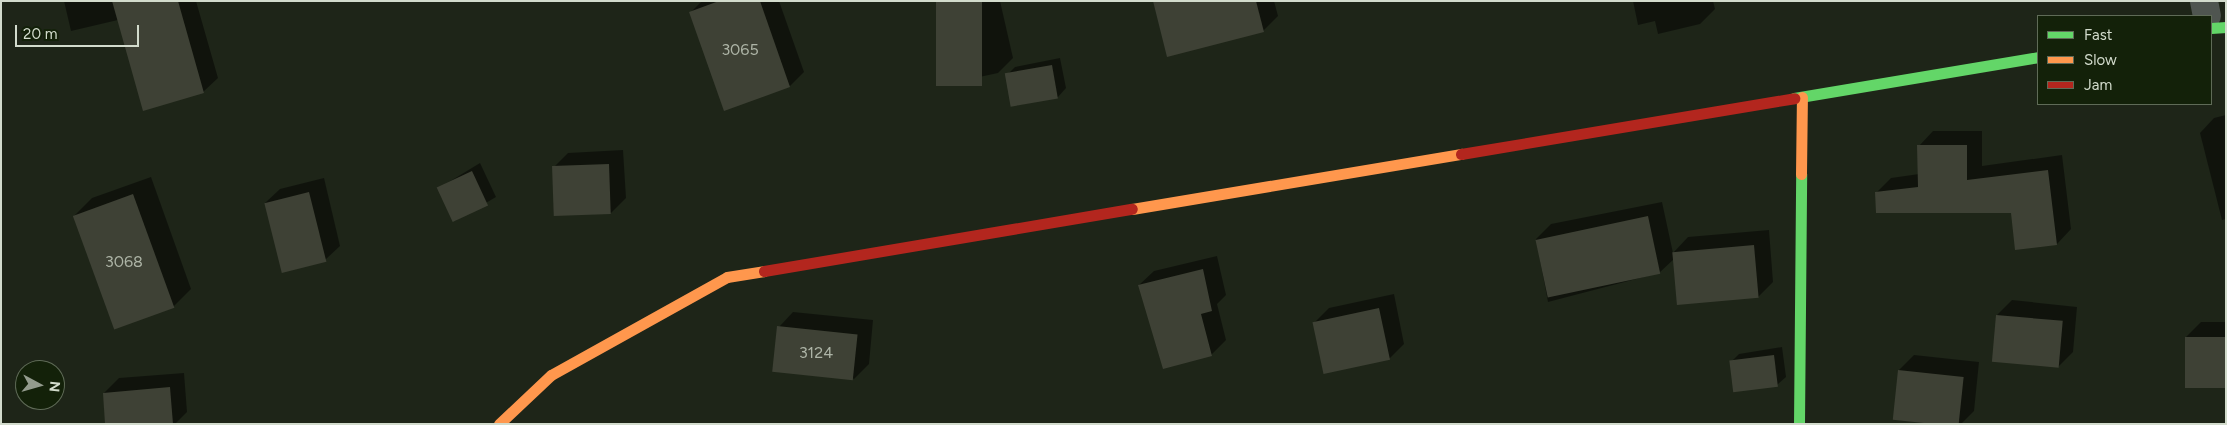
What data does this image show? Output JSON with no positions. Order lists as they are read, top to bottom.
{
  "house_numbers": ["3065", "3068", "3124"],
  "legend": ["Fast", "Slow", "Jam"],
  "scale_bar": "20 m",
  "north": "right"
}
